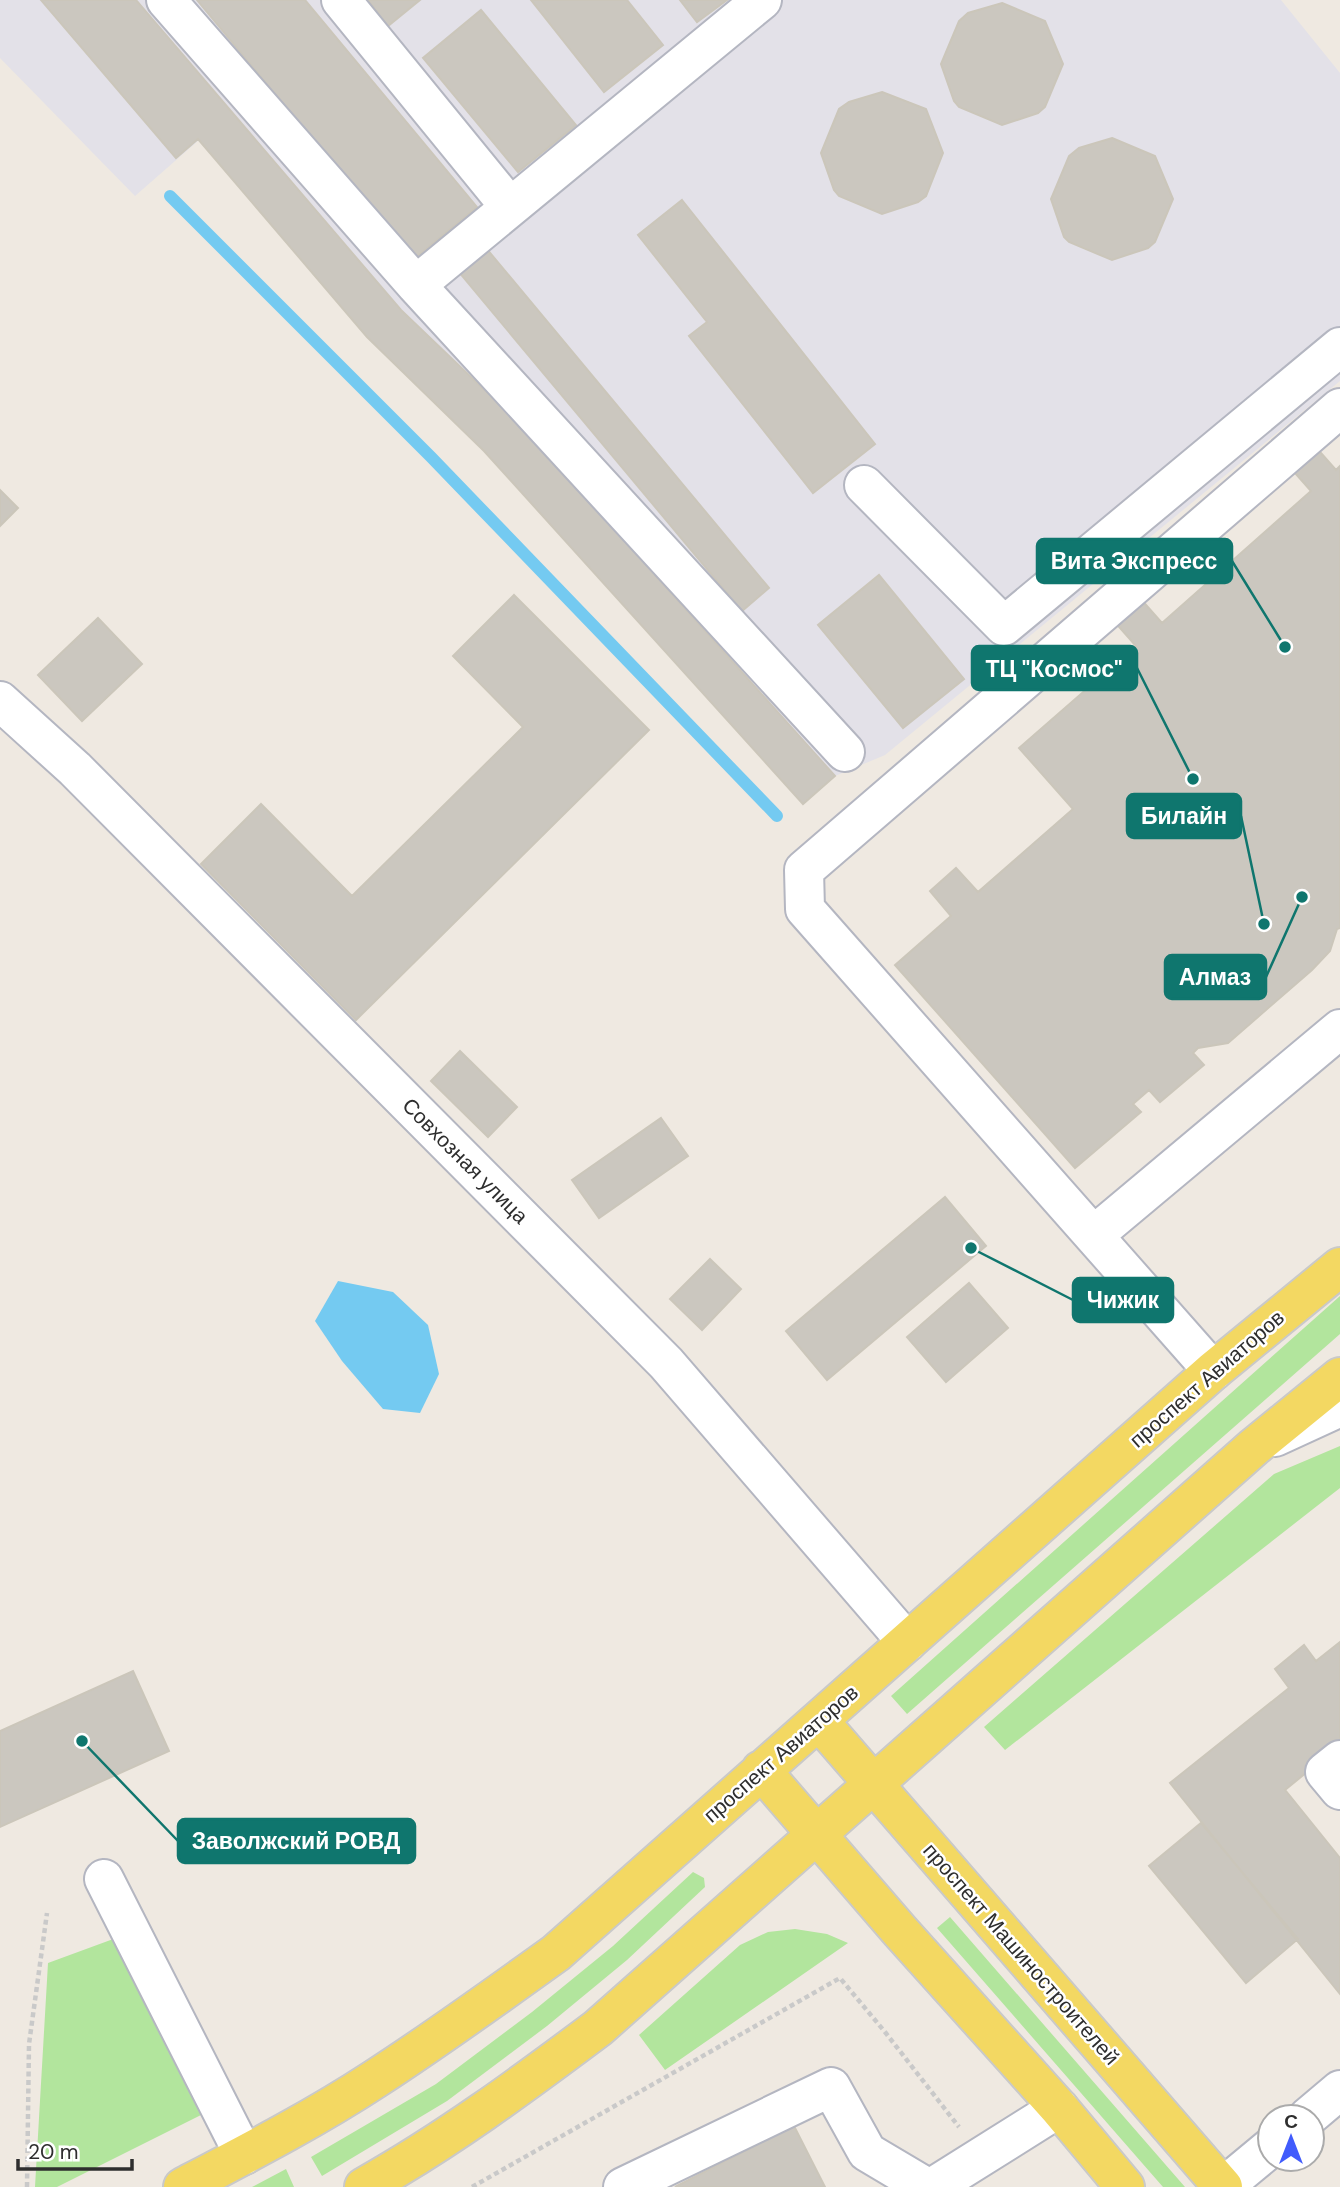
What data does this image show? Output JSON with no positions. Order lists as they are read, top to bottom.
{
  "streets": {
    "main road": ["проспект Авиаторов", "проспект Машиностроителей"],
    "street": ["Совхозная улица"]
  },
  "crossings": [
    ["Совхозная улица", "проспект Авиаторов"],
    ["проспект Авиаторов", "проспект Машиностроителей"]
  ],
  "places": [
    "Вита Экспресс",
    "ТЦ \"Космос\"",
    "Алмаз",
    "Билайн",
    "Чижик",
    "Заволжский РОВД"
  ],
  "scale_bar": "20 m",
  "north": "top"
}
